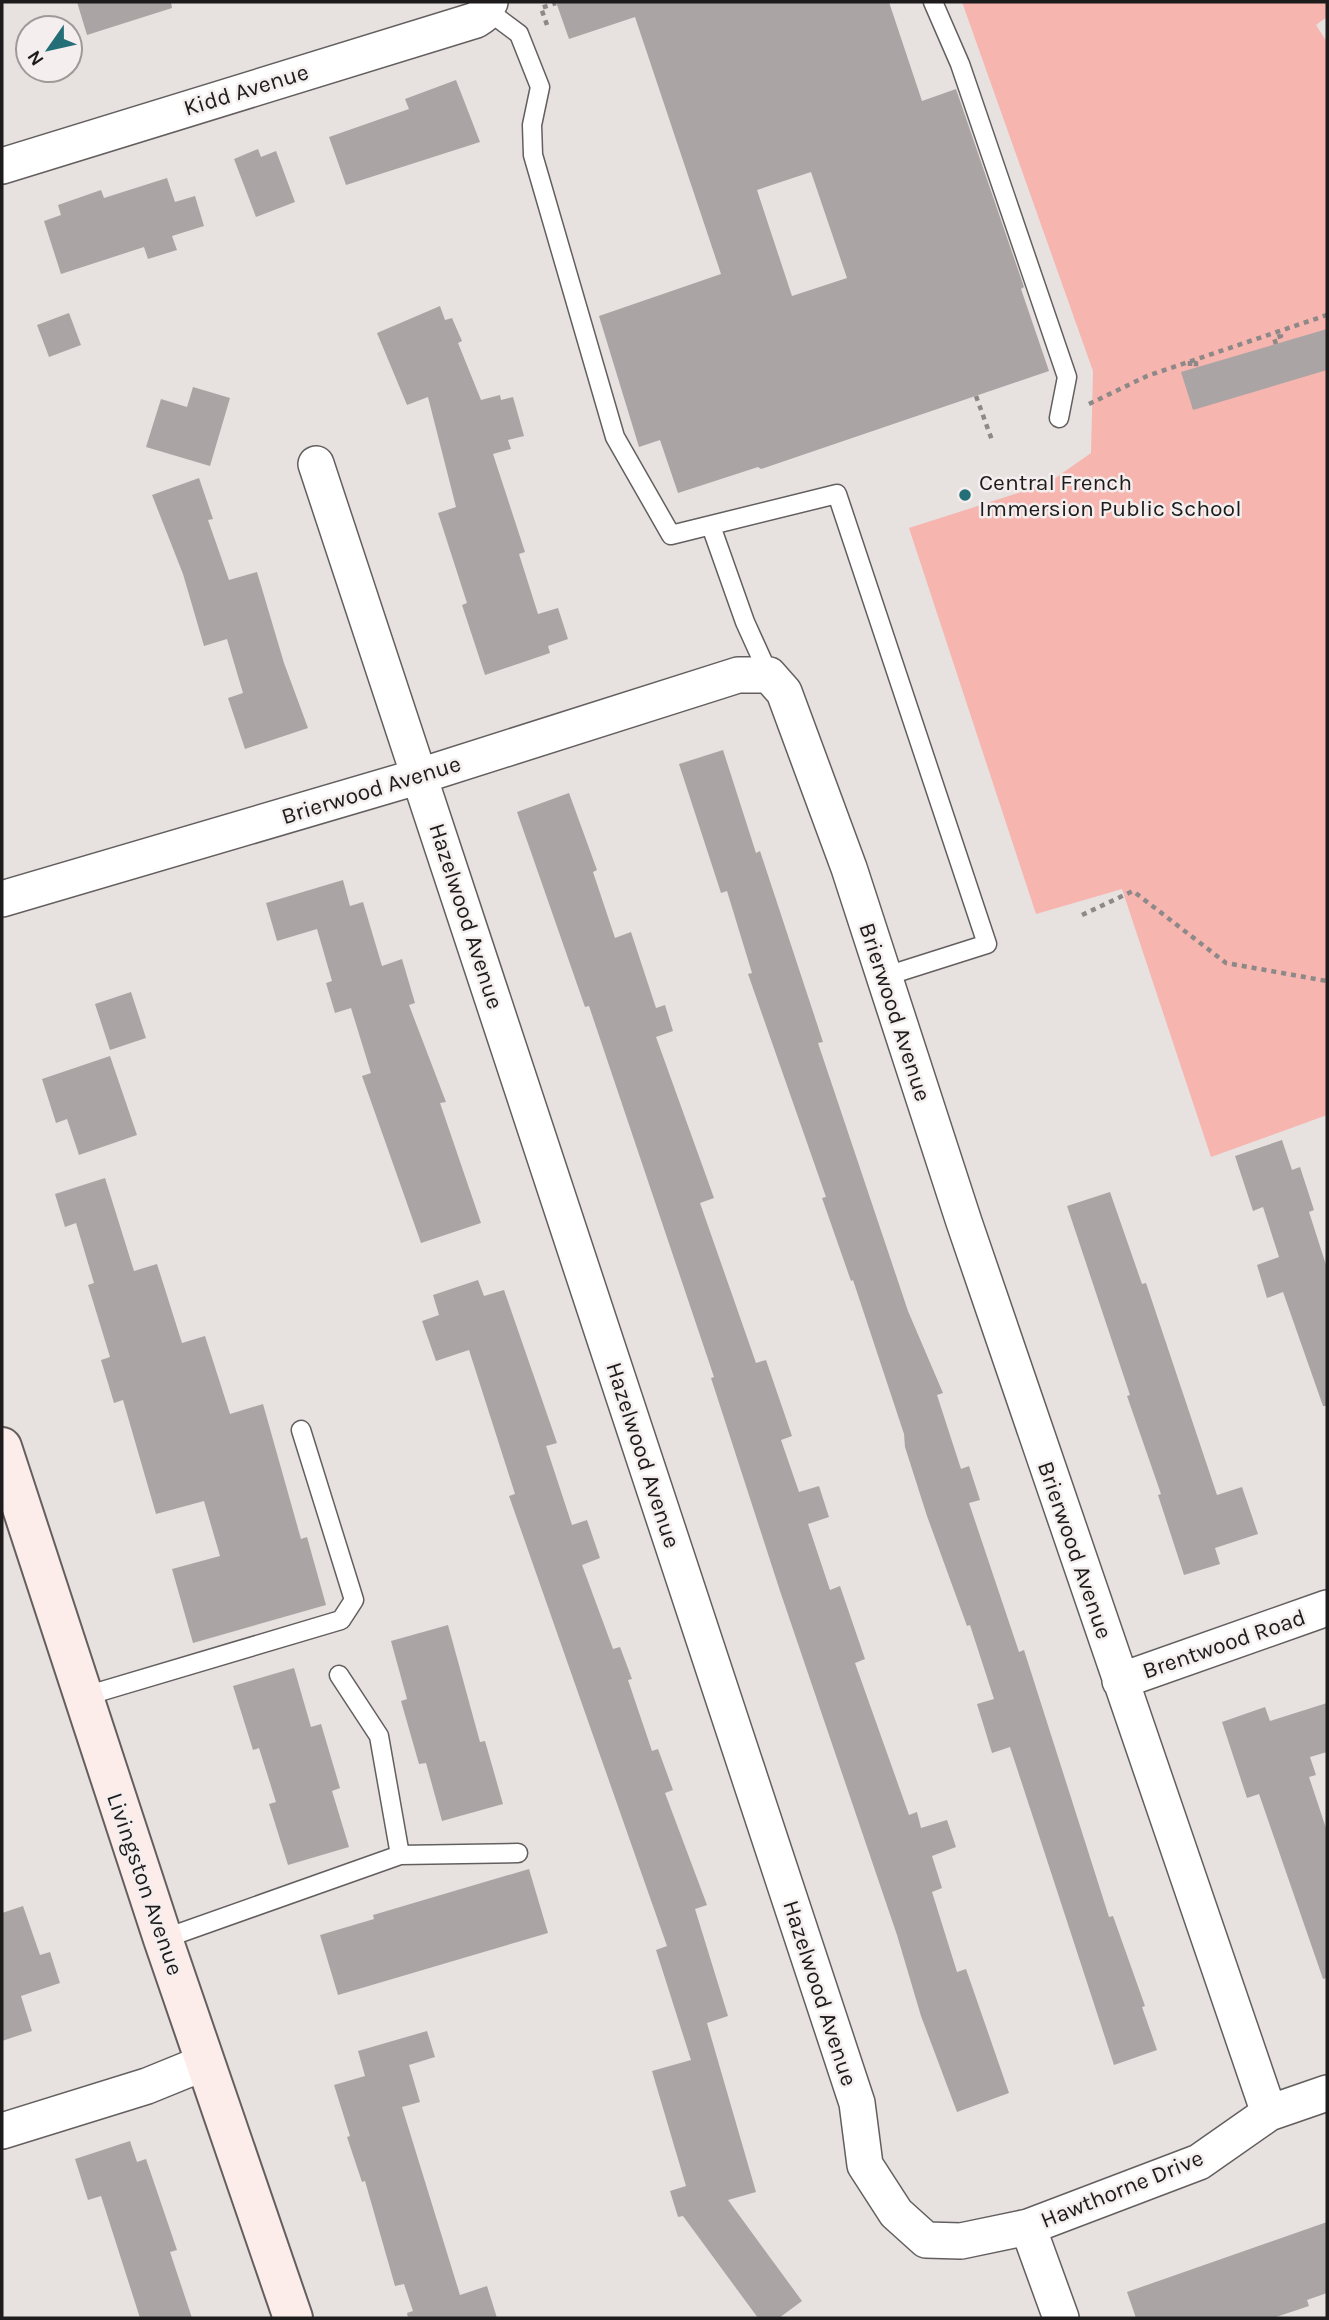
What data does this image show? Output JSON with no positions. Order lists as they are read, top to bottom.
{
  "streets": {
    "main road": ["Livingston Avenue"],
    "street": [
      "Kidd Avenue",
      "Brierwood Avenue",
      "Hazelwood Avenue",
      "Brentwood Road",
      "Hawthorne Drive"
    ]
  },
  "crossings": [
    ["Brierwood Avenue", "Hazelwood Avenue"],
    ["Brierwood Avenue", "Brentwood Road"],
    ["Brierwood Avenue", "Hawthorne Drive"],
    ["Hazelwood Avenue", "Hawthorne Drive"]
  ],
  "places": ["Central French Immersion Public School"],
  "north": "bottom left"
}
